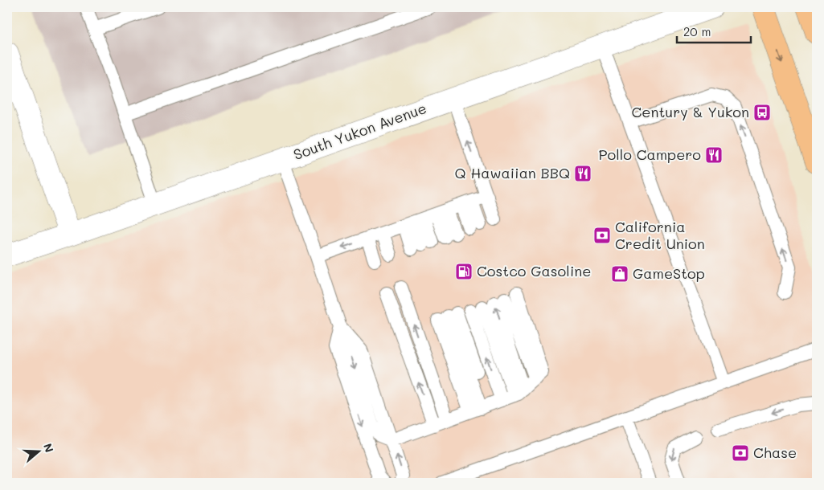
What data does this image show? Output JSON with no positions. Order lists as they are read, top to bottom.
{
  "streets": {
    "street": ["South Yukon Avenue"]
  },
  "places": {
    "bus stop": ["Century & Yukon"],
    "restaurant": ["Pollo Campero", "Q Hawaiian BBQ"],
    "bank": ["California Credit Union", "Chase"],
    "fuel station": ["Costco Gasoline"],
    "shop": ["GameStop"]
  },
  "scale_bar": "20 m",
  "north": "right"
}
